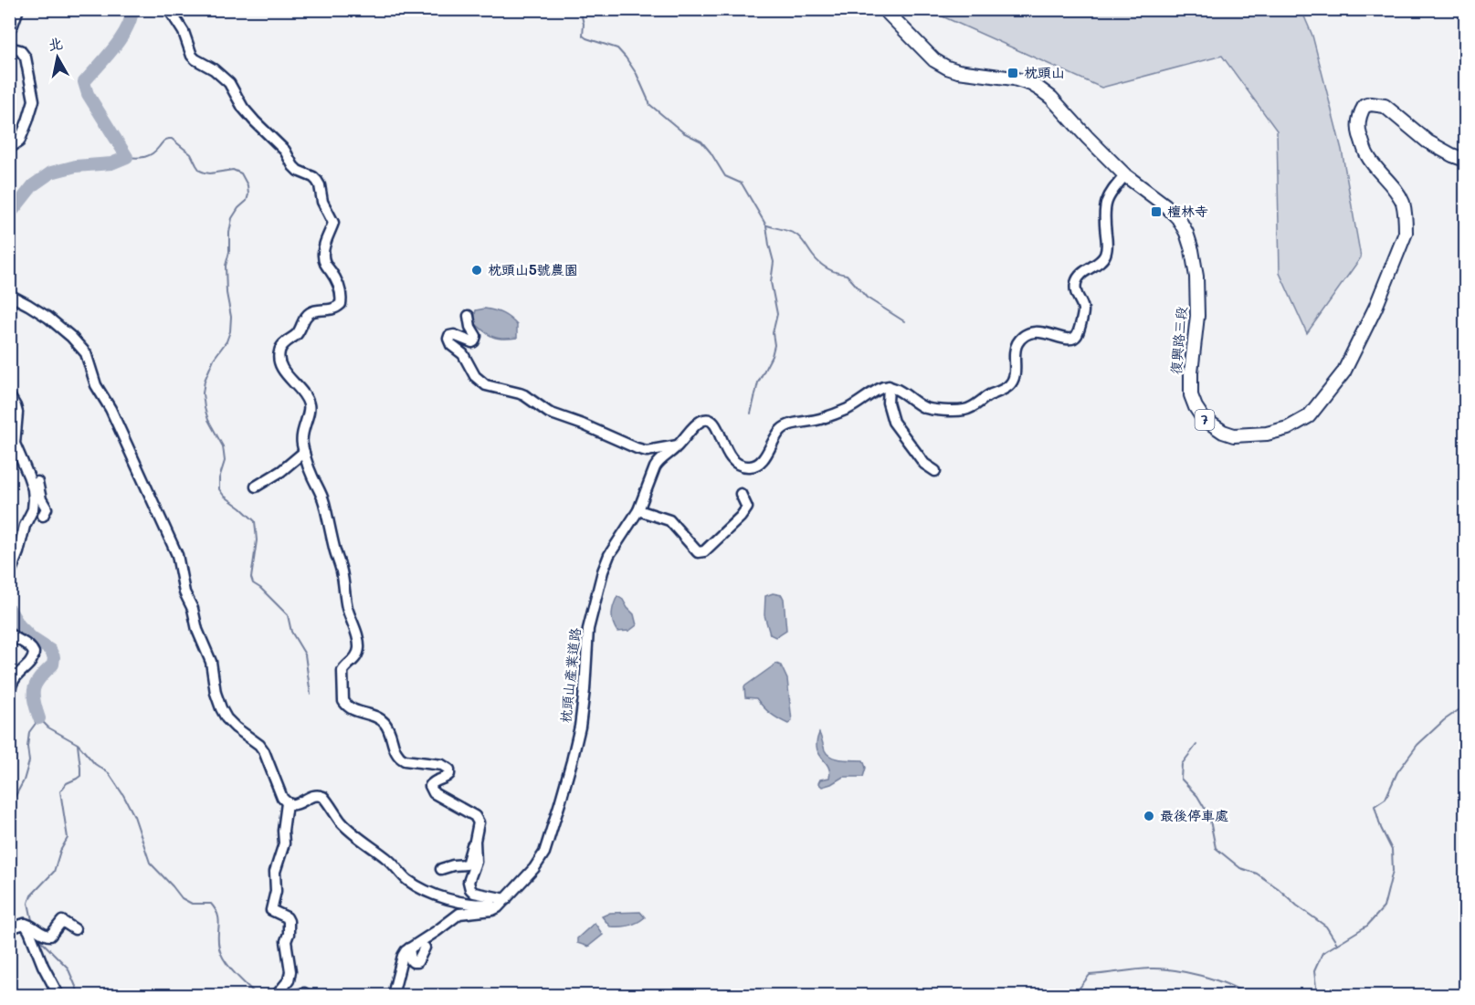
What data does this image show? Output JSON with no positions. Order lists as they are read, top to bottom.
{
  "streets": {
    "main road": ["復興路三段", "7"],
    "street": ["枕頭山產業道路"]
  },
  "places": {
    "transit": ["枕頭山", "檀林寺"],
    "other": ["枕頭山5號農園", "最後停車處"]
  },
  "north": "top"
}
